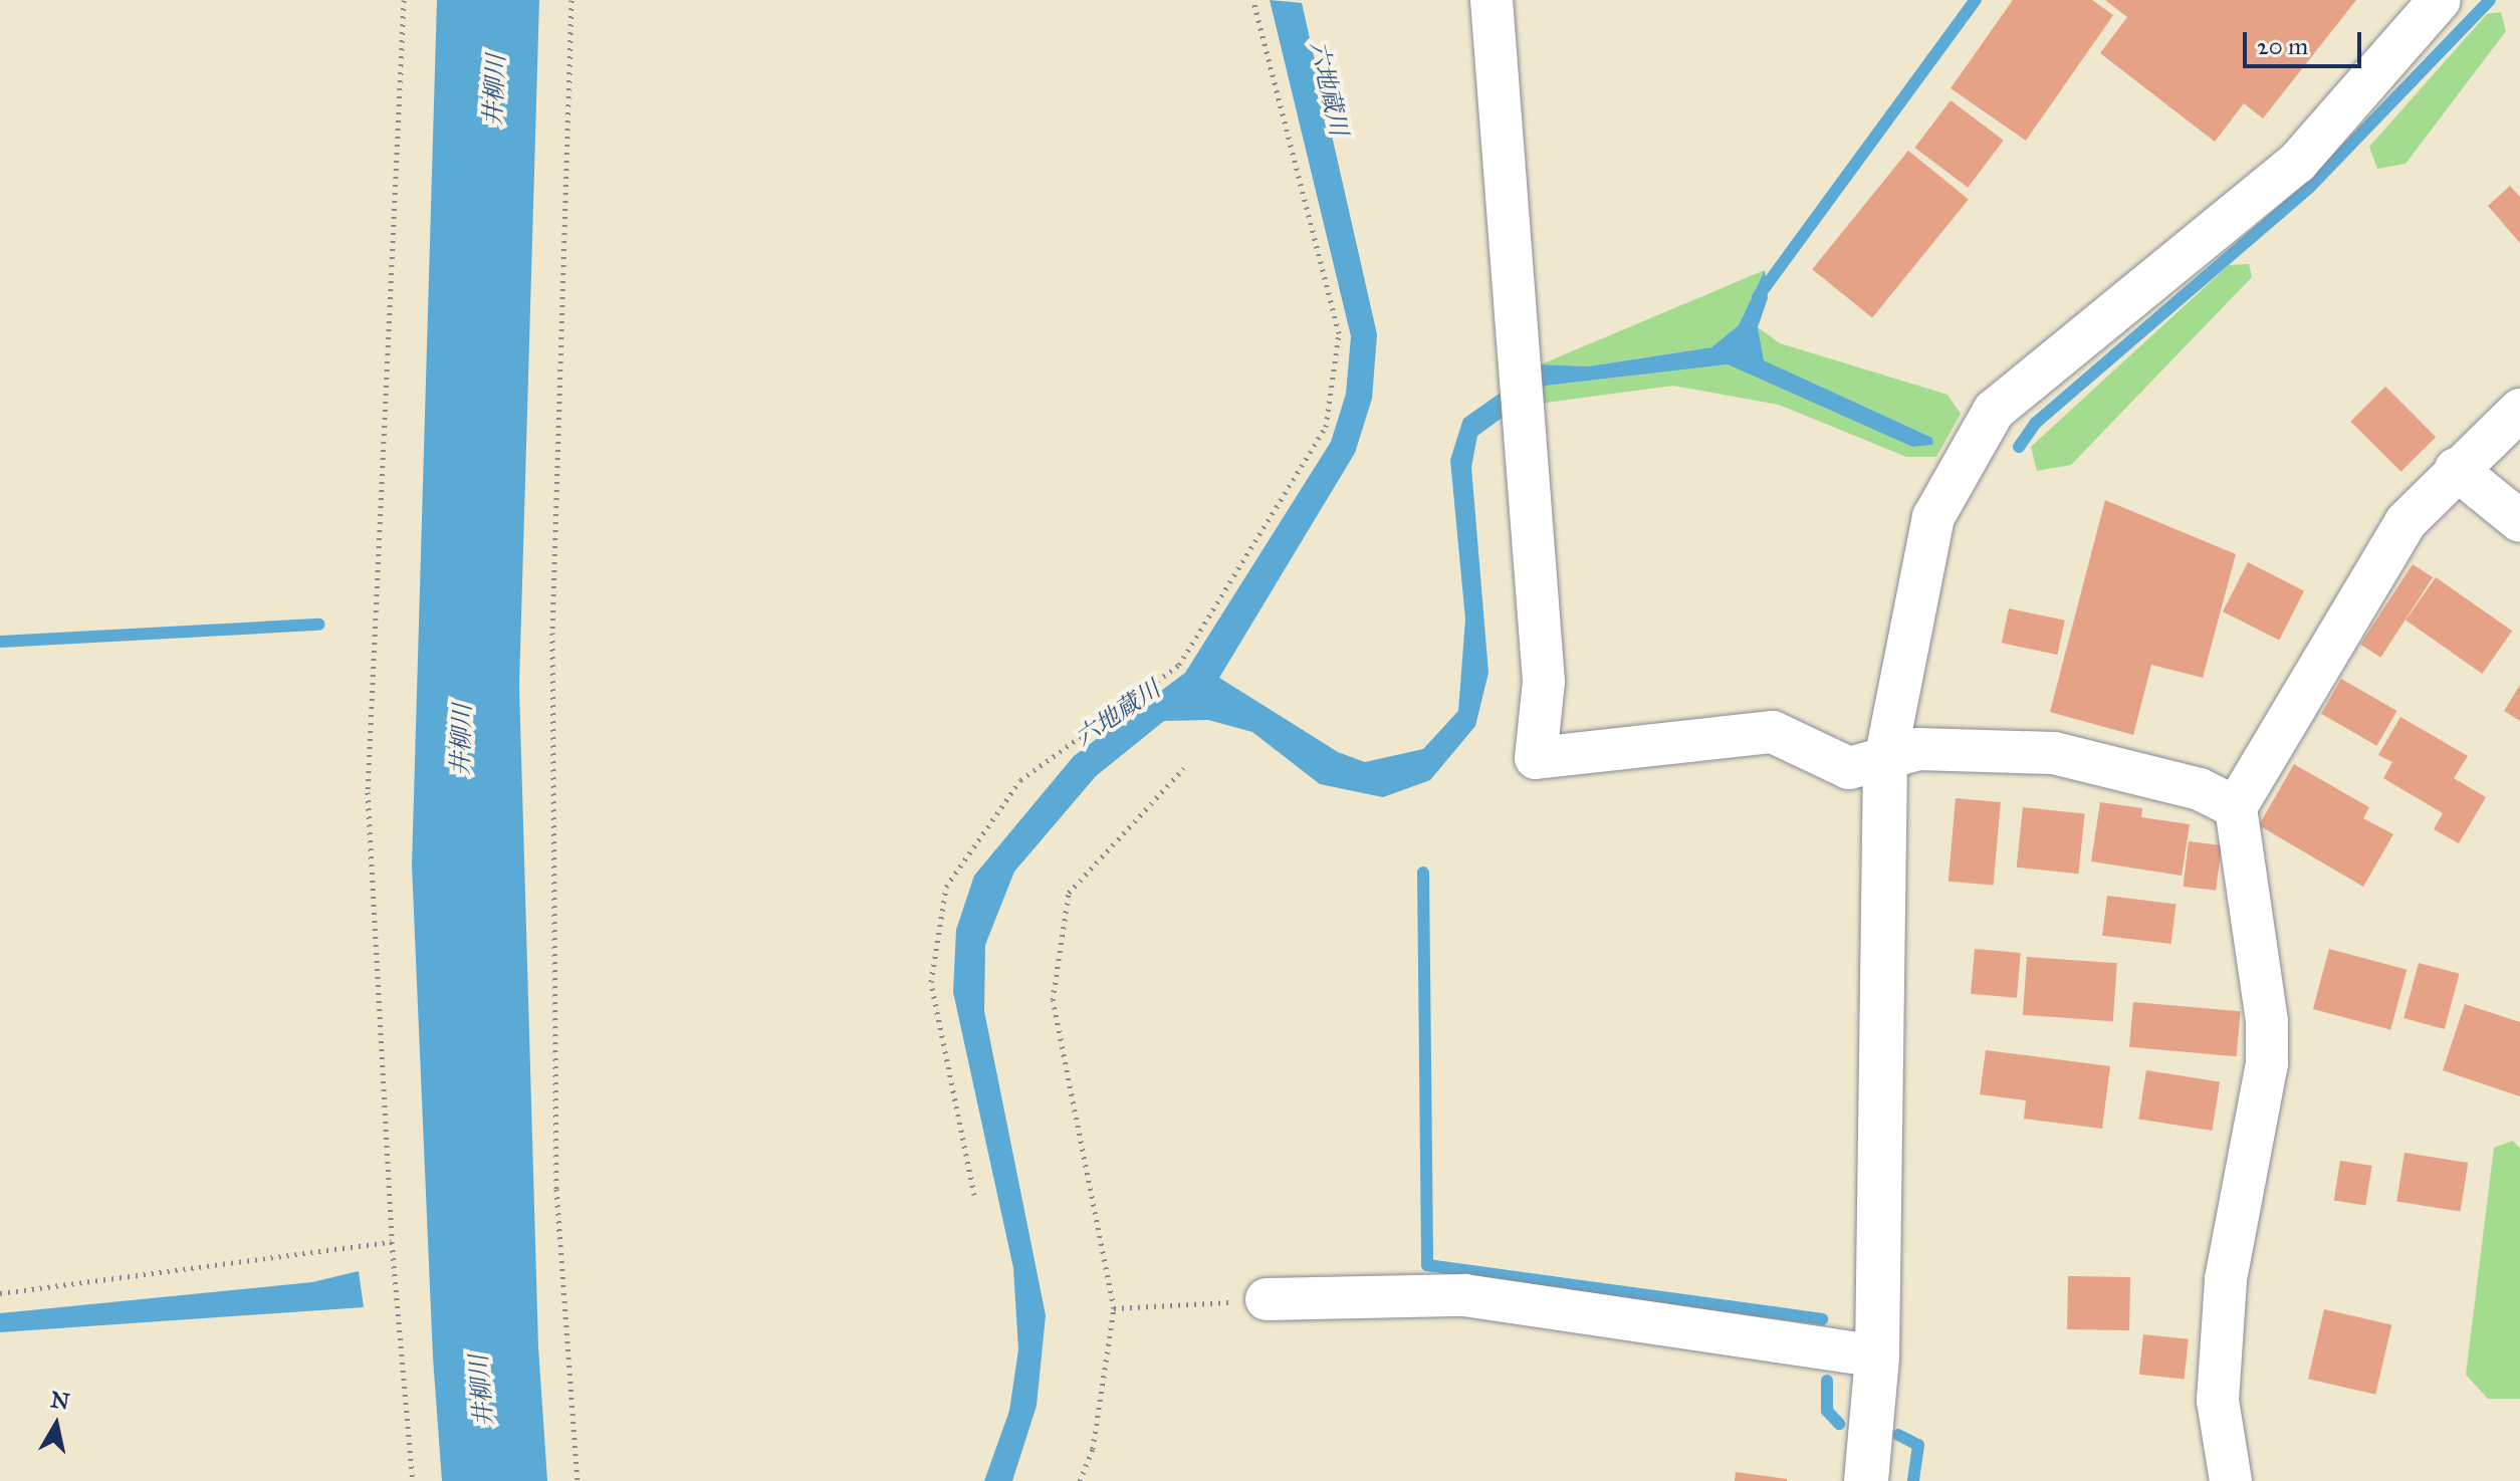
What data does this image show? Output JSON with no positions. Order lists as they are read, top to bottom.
{
  "water": ["六地蔵川", "井柳川"],
  "scale_bar": "20 m",
  "north": "top"
}
